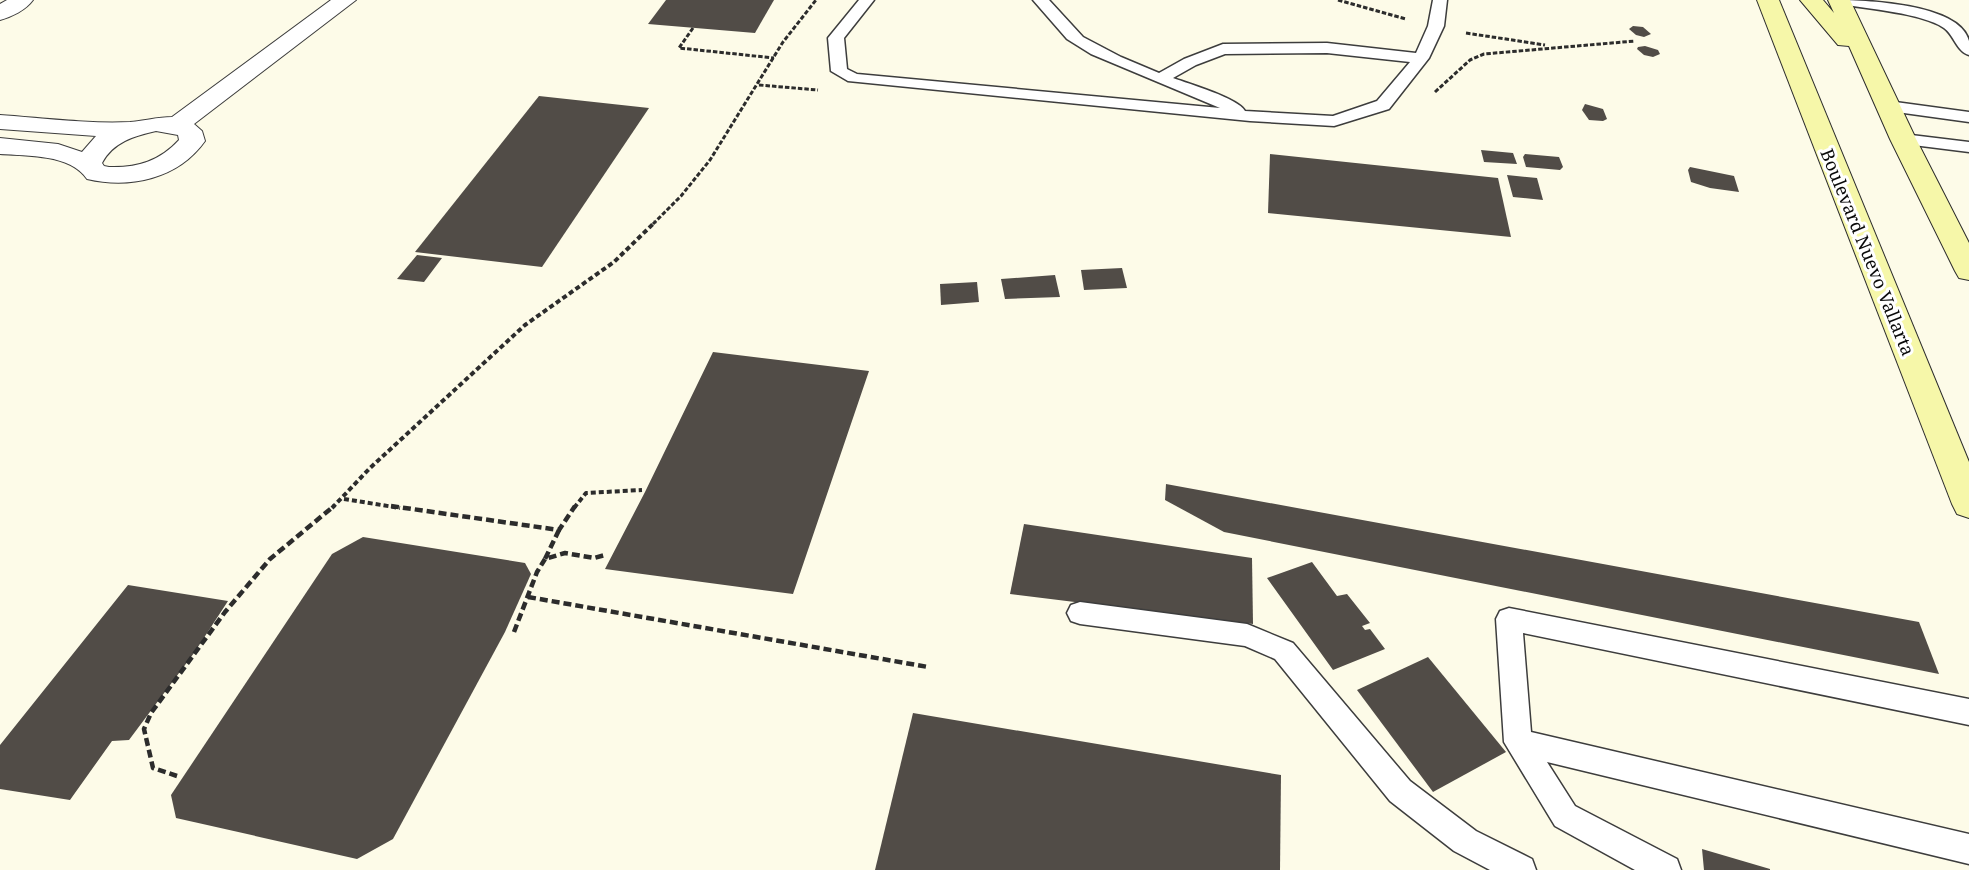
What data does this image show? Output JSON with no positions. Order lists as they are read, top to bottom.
{
  "streets": {
    "main road": ["Boulevard Nuevo Vallarta"]
  }
}
